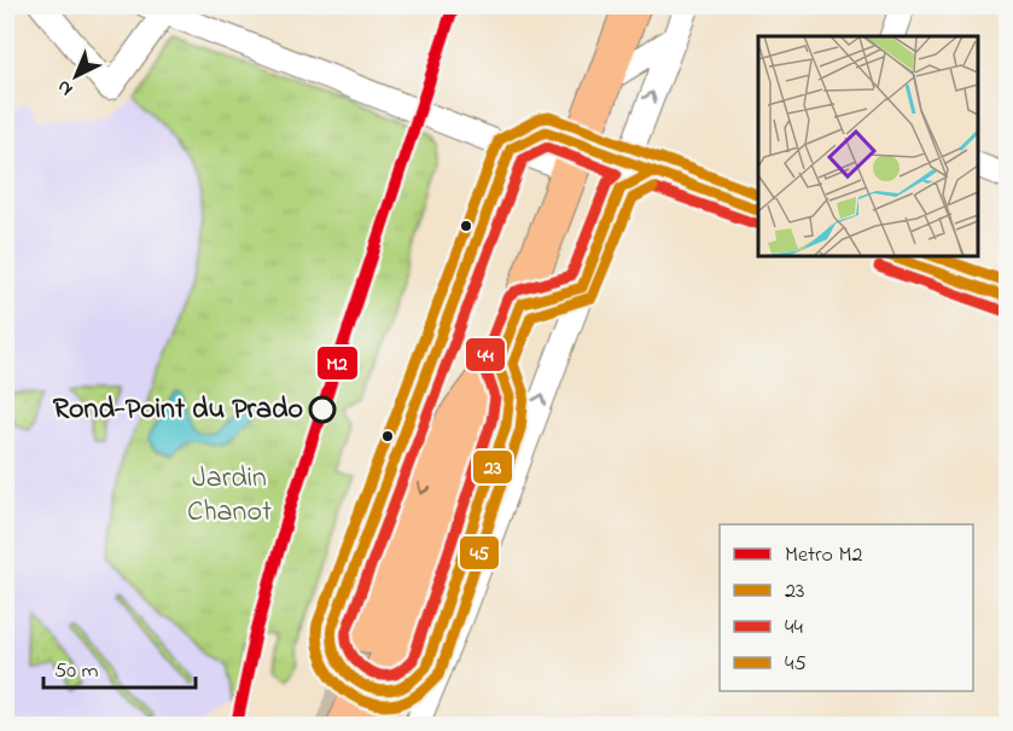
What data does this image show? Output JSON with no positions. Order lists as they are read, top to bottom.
{
  "parks": ["Jardin Chanot"],
  "places": ["Rond-Point du Prado"],
  "lines": [
    "metro line M2",
    "transit line 45",
    "transit line 23",
    "transit line 44"
  ],
  "legend": [
    "Metro M2",
    "23",
    "44",
    "45"
  ],
  "scale_bar": "50 m",
  "north": "bottom left"
}
